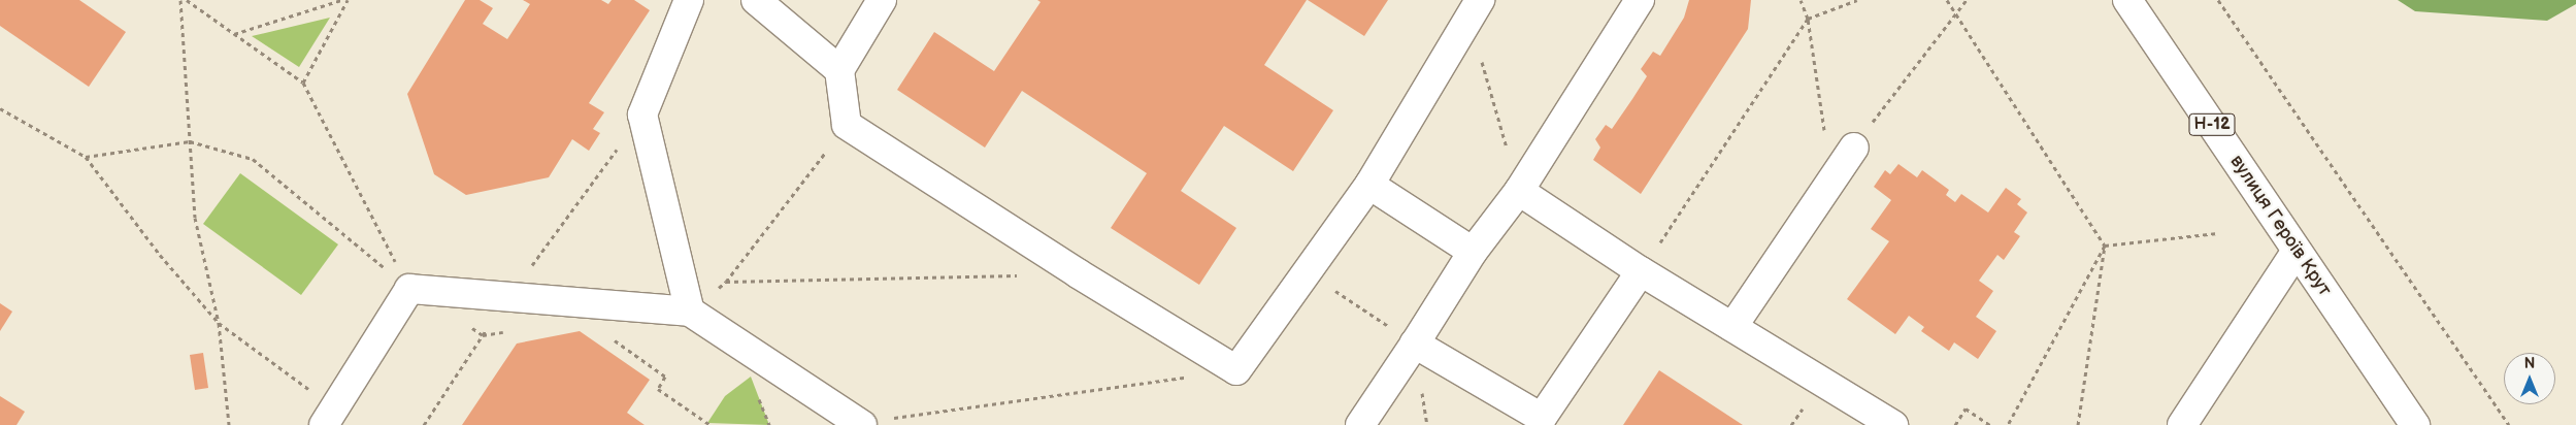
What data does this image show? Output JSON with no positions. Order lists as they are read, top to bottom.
{
  "streets": {
    "main road": ["Н-12", "вулиця Героїв Крут"]
  },
  "north": "top"
}
